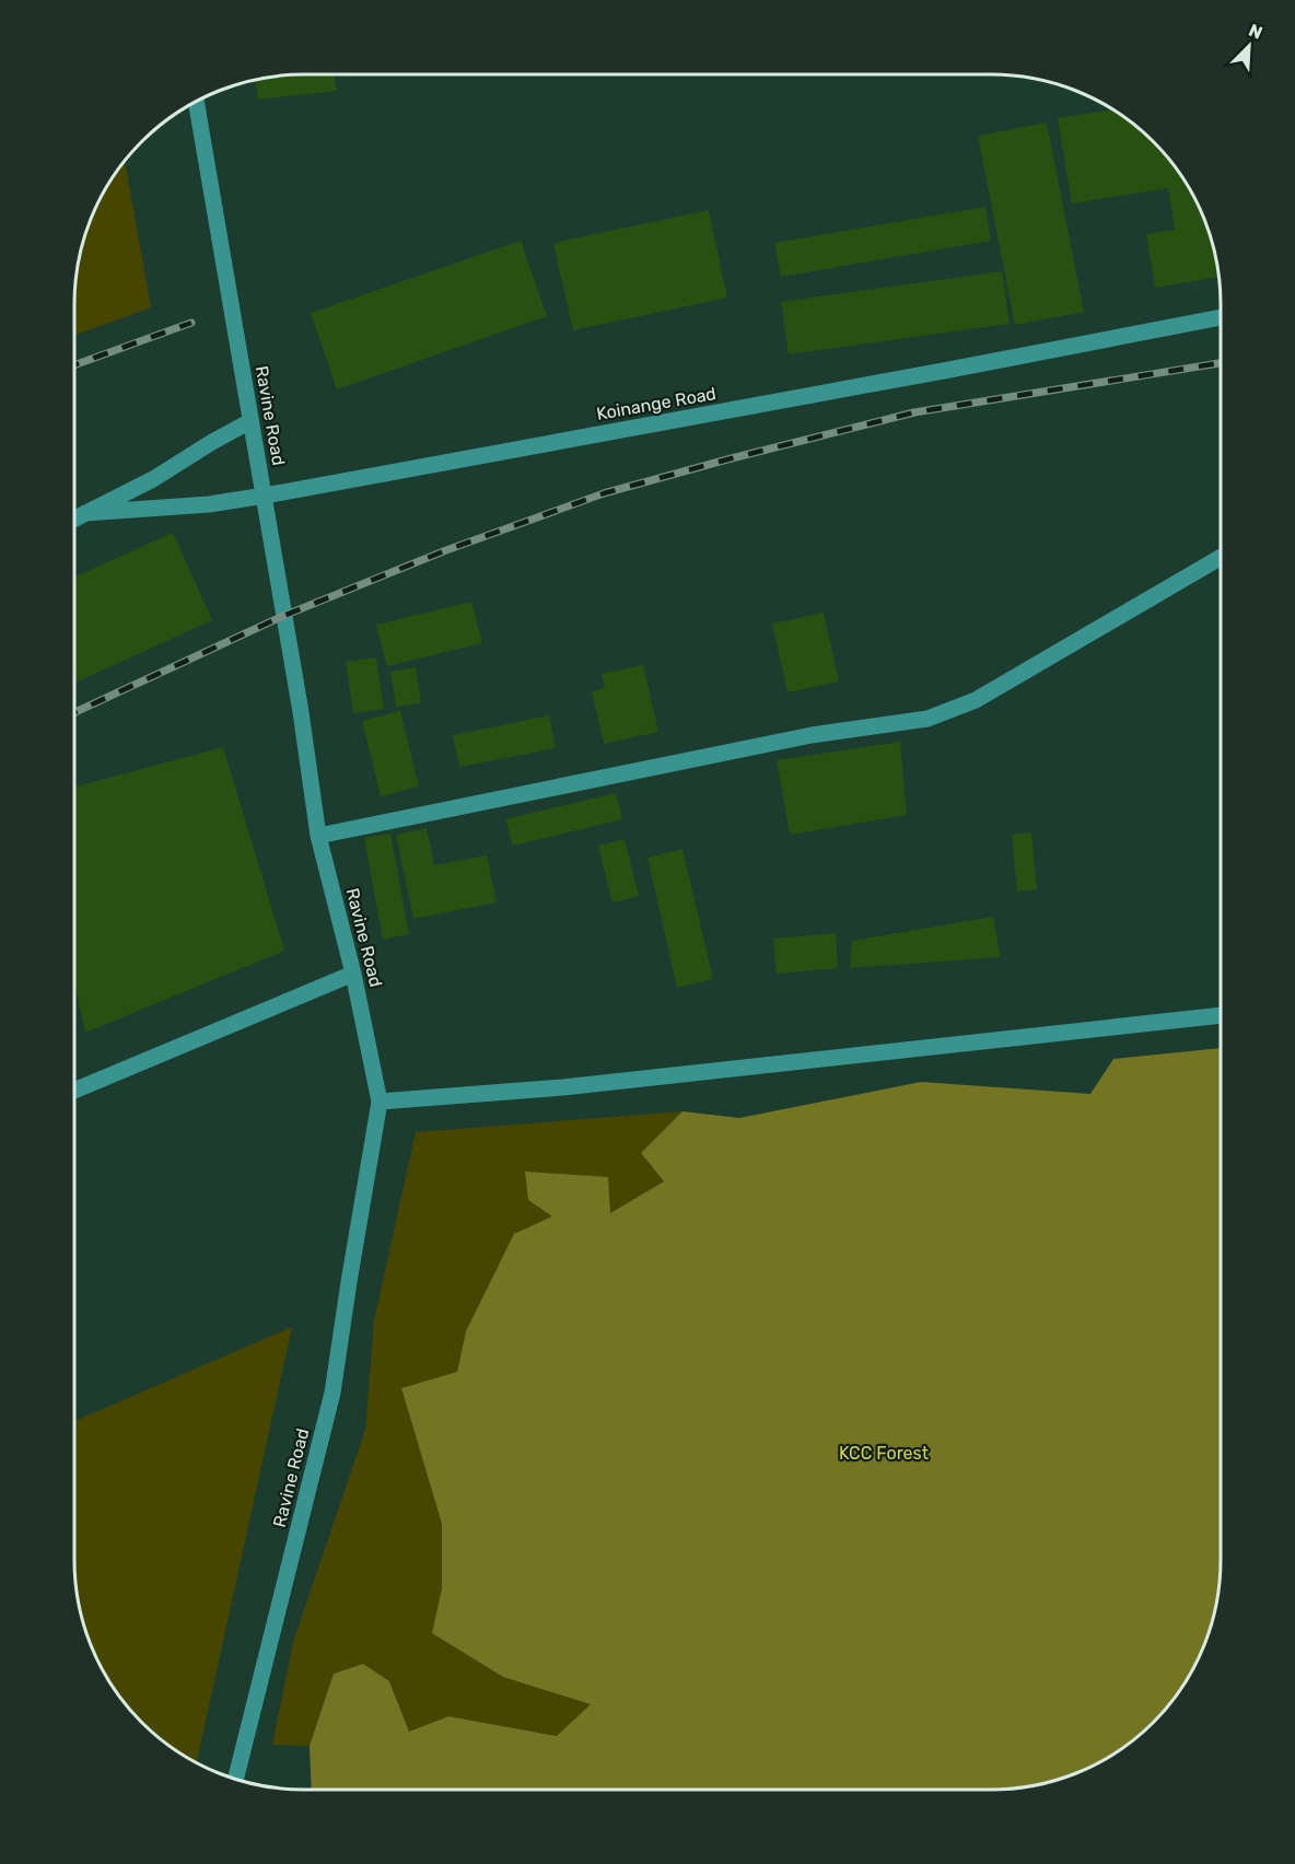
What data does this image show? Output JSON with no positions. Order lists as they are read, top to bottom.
{
  "streets": {
    "street": ["Koinange Road", "Ravine Road"]
  },
  "crossings": [
    ["Koinange Road", "Ravine Road"]
  ],
  "parks": ["KCC Forest"],
  "north": "top right"
}
